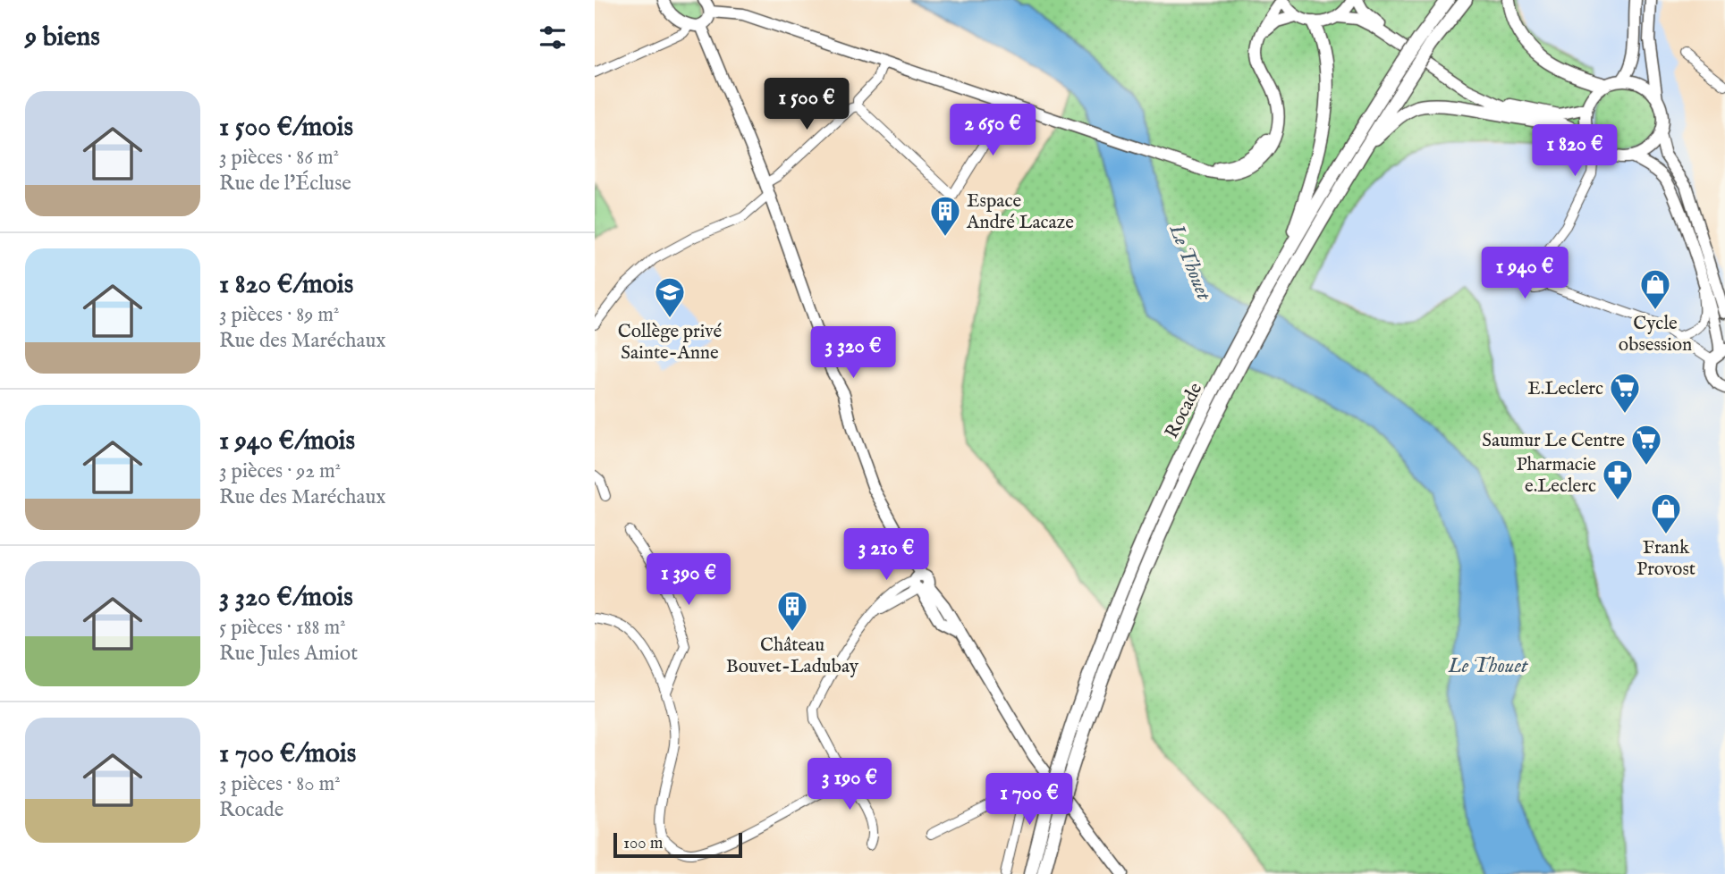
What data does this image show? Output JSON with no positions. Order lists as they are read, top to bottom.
{
  "streets": {
    "highway": ["Rocade"]
  },
  "water": ["Le Thouet"],
  "places": {
    "building": ["Espace André Lacaze", "Château Bouvet-Ladubay"],
    "shop": ["Cycle obsession", "Frank Provost"],
    "school or university": ["Collège privé Sainte-Anne"],
    "supermarket": ["E.Leclerc", "Saumur Le Centre"],
    "pharmacy": ["Pharmacie e.Leclerc"]
  },
  "scale_bar": "100 m",
  "page": {
    "heading": "9 biens",
    "list": [
      {
        "name": "1 500 €/mois",
        "note": "3 pièces · 86 m² · Rue de l'Écluse"
      },
      {
        "name": "1 820 €/mois",
        "note": "3 pièces · 89 m² · Rue des Maréchaux"
      },
      {
        "name": "1 940 €/mois",
        "note": "3 pièces · 92 m² · Rue des Maréchaux"
      },
      {
        "name": "3 320 €/mois",
        "note": "5 pièces · 188 m² · Rue Jules Amiot"
      },
      {
        "name": "1 700 €/mois",
        "note": "3 pièces · 80 m² · Rocade"
      }
    ],
    "price": [
      "1 500 €",
      "2 650 €",
      "1 820 €",
      "1 940 €",
      "3 320 €",
      "3 210 €",
      "1 390 €",
      "3 190 €",
      "1 700 €"
    ],
    "scale": "100 m"
  }
}
